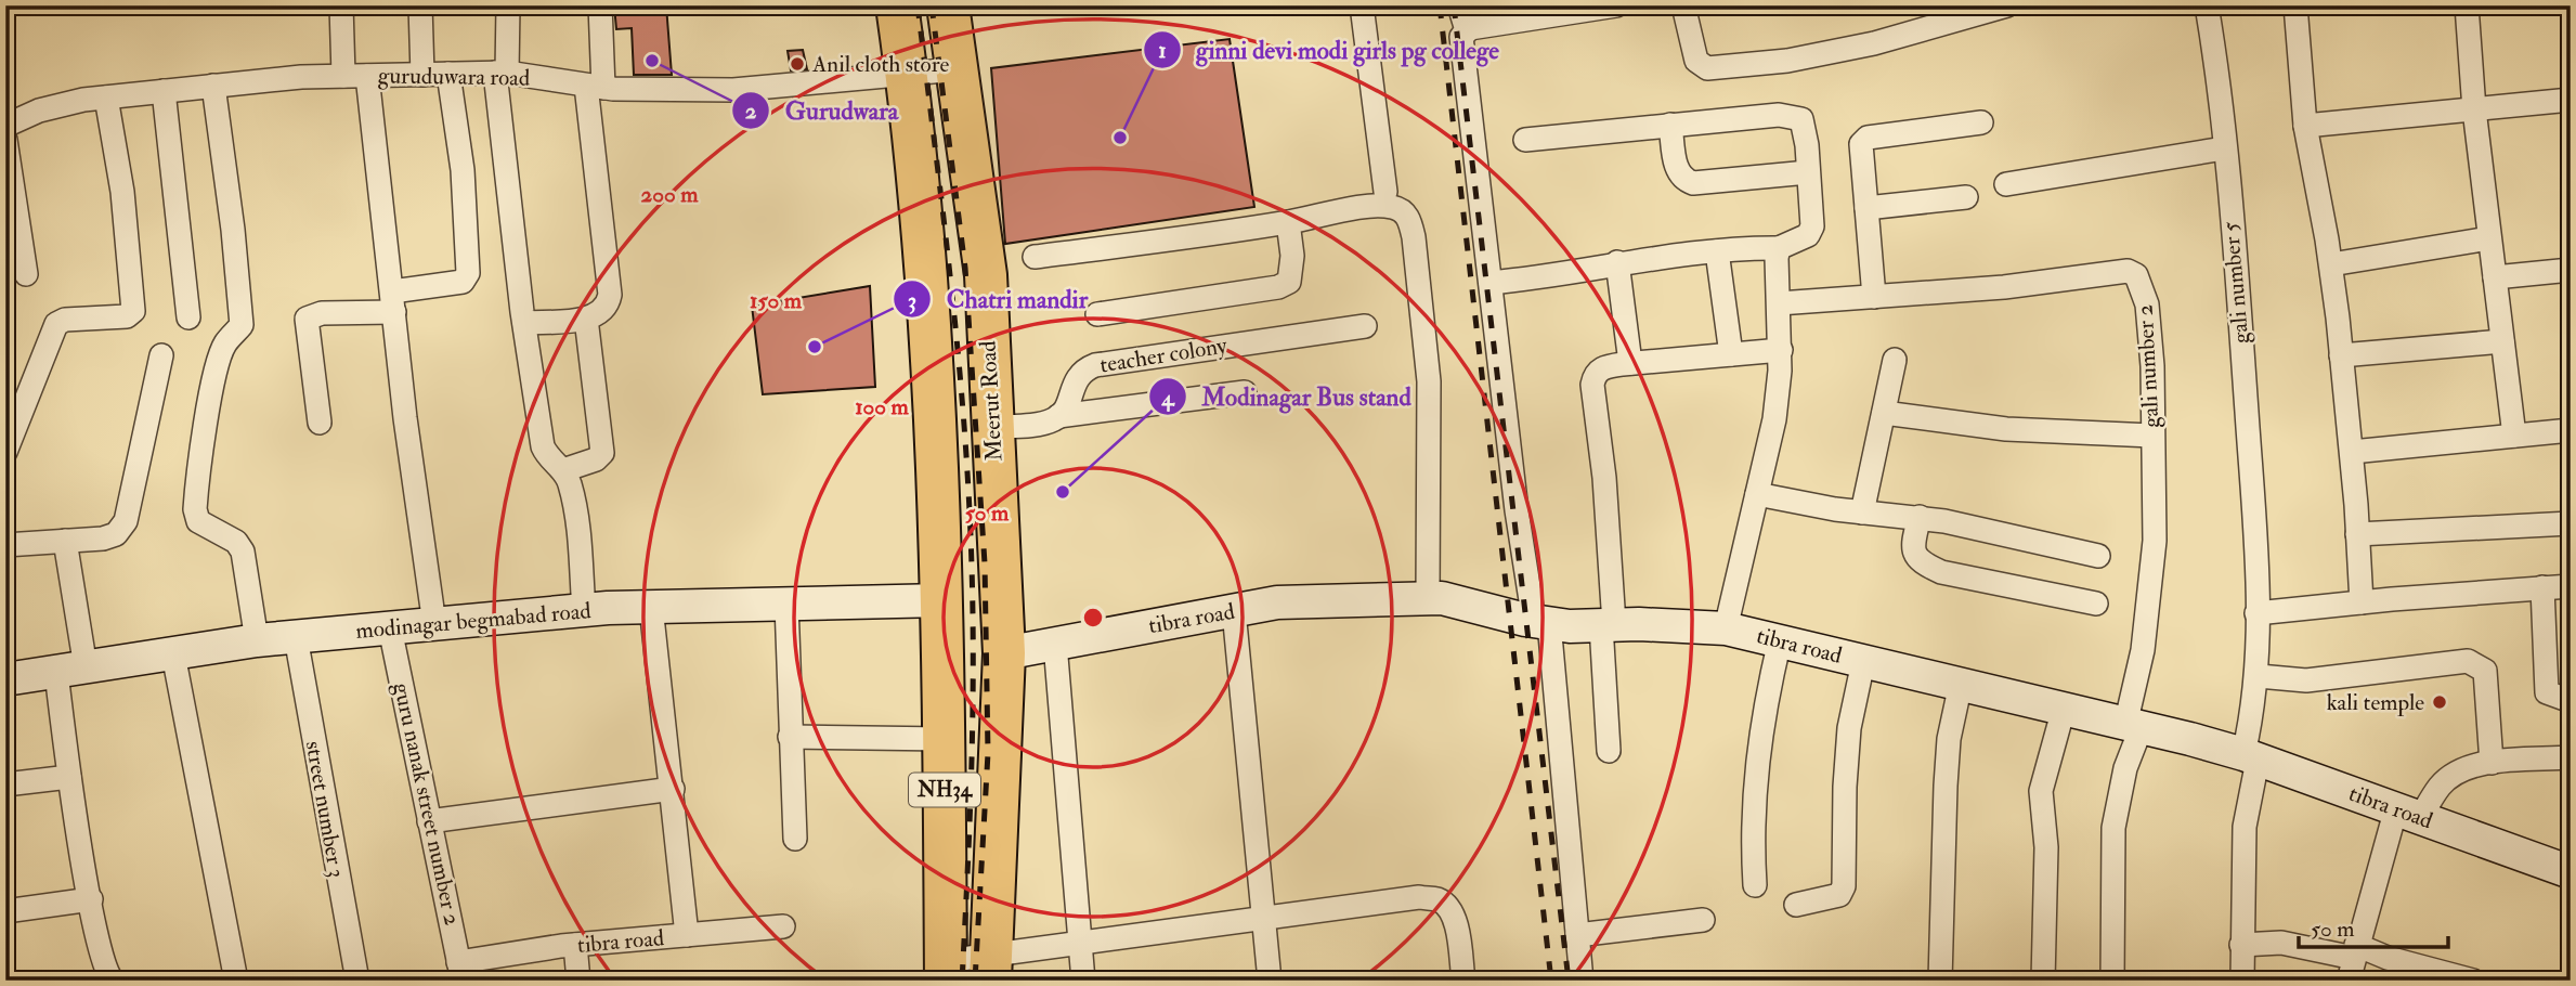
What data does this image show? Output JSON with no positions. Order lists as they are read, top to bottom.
{
  "streets": {
    "highway": ["Meerut Road", "NH34"],
    "street": [
      "guruduwara road",
      "gali number 5",
      "teacher colony",
      "gali number 2",
      "tibra road",
      "modinagar begmabad road",
      "guru nanak street number 2",
      "street number 3"
    ]
  },
  "crossings": [
    ["guruduwara road", "Meerut Road"],
    ["guruduwara road", "NH34"],
    ["gali number 5", "tibra road"],
    ["gali number 2", "tibra road"],
    ["Meerut Road", "tibra road"],
    ["tibra road", "guru nanak street number 2"],
    ["modinagar begmabad road", "NH34"],
    ["modinagar begmabad road", "guru nanak street number 2"],
    ["modinagar begmabad road", "street number 3"]
  ],
  "places": [
    "Gurudwara",
    "Anil cloth store",
    "ginni devi modi girls pg college",
    "Chatri mandir",
    "Modinagar Bus stand",
    "kali temple"
  ],
  "scale_bar": "50 m",
  "rings": [
    "200 m",
    "150 m",
    "100 m",
    "50 m"
  ]
}
